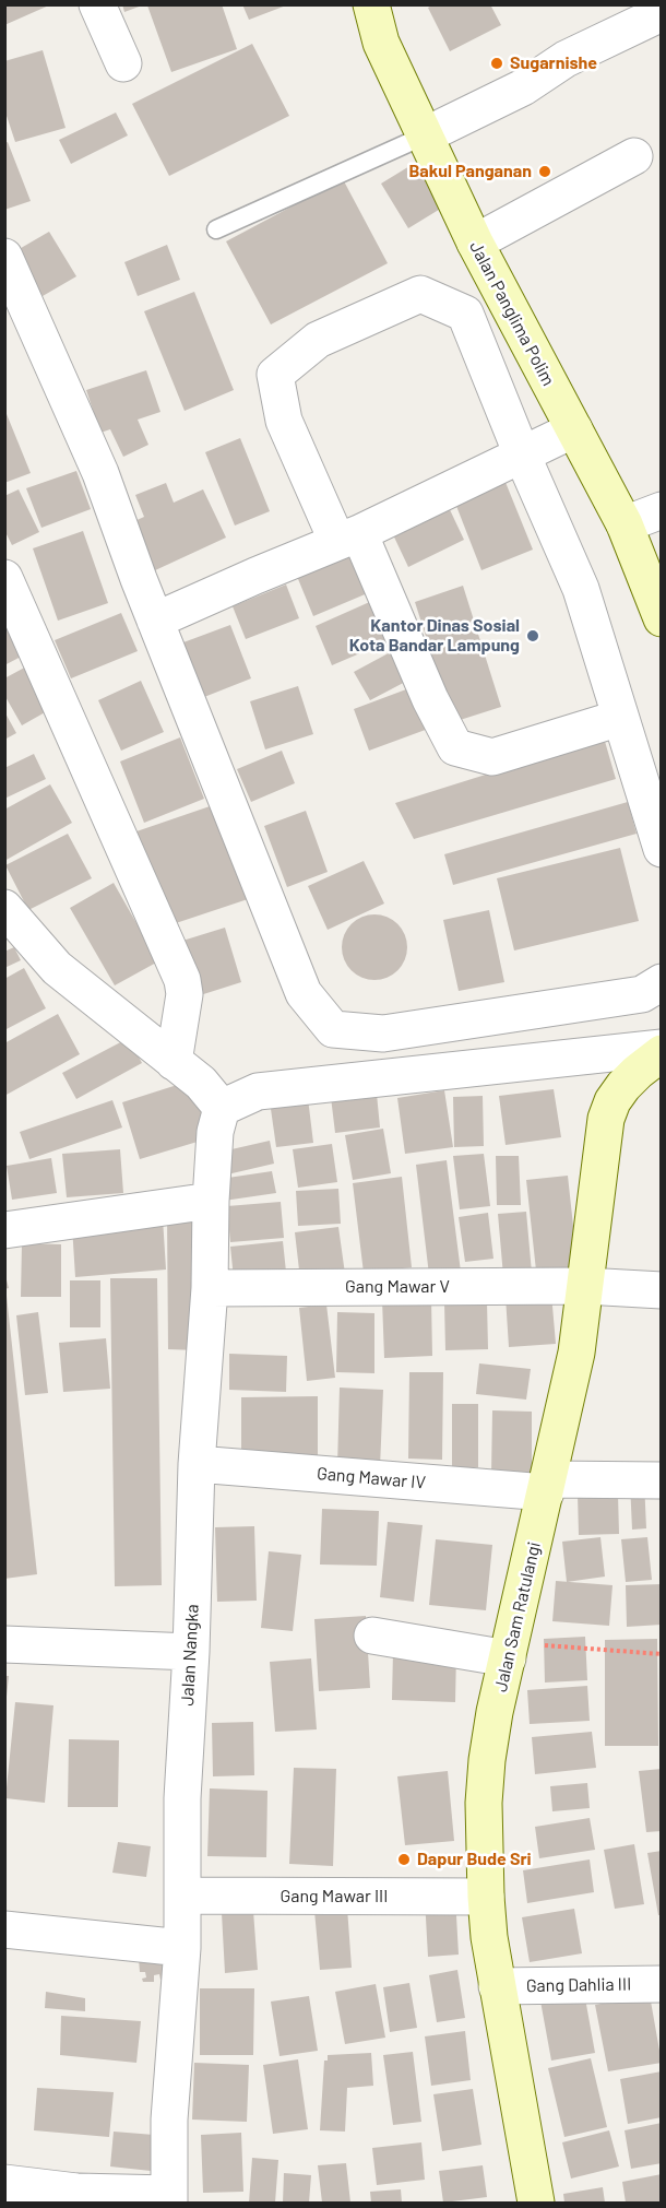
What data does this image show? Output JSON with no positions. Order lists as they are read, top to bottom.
{
  "streets": {
    "street": [
      "Jalan Panglima Polim",
      "Gang Mawar V",
      "Gang Mawar IV",
      "Jalan Sam Ratulangi",
      "Jalan Nangka",
      "Gang Mawar III",
      "Gang Dahlia III"
    ]
  },
  "crossings": [
    ["Gang Mawar V", "Jalan Sam Ratulangi"],
    ["Gang Mawar V", "Jalan Nangka"],
    ["Gang Mawar IV", "Jalan Sam Ratulangi"],
    ["Gang Mawar IV", "Jalan Nangka"],
    ["Jalan Sam Ratulangi", "Gang Mawar III"],
    ["Jalan Sam Ratulangi", "Gang Dahlia III"],
    ["Jalan Nangka", "Gang Mawar III"]
  ],
  "places": [
    "Sugarnishe",
    "Bakul Panganan",
    "Kantor Dinas Sosial Kota Bandar Lampung",
    "Dapur Bude Sri"
  ]
}
